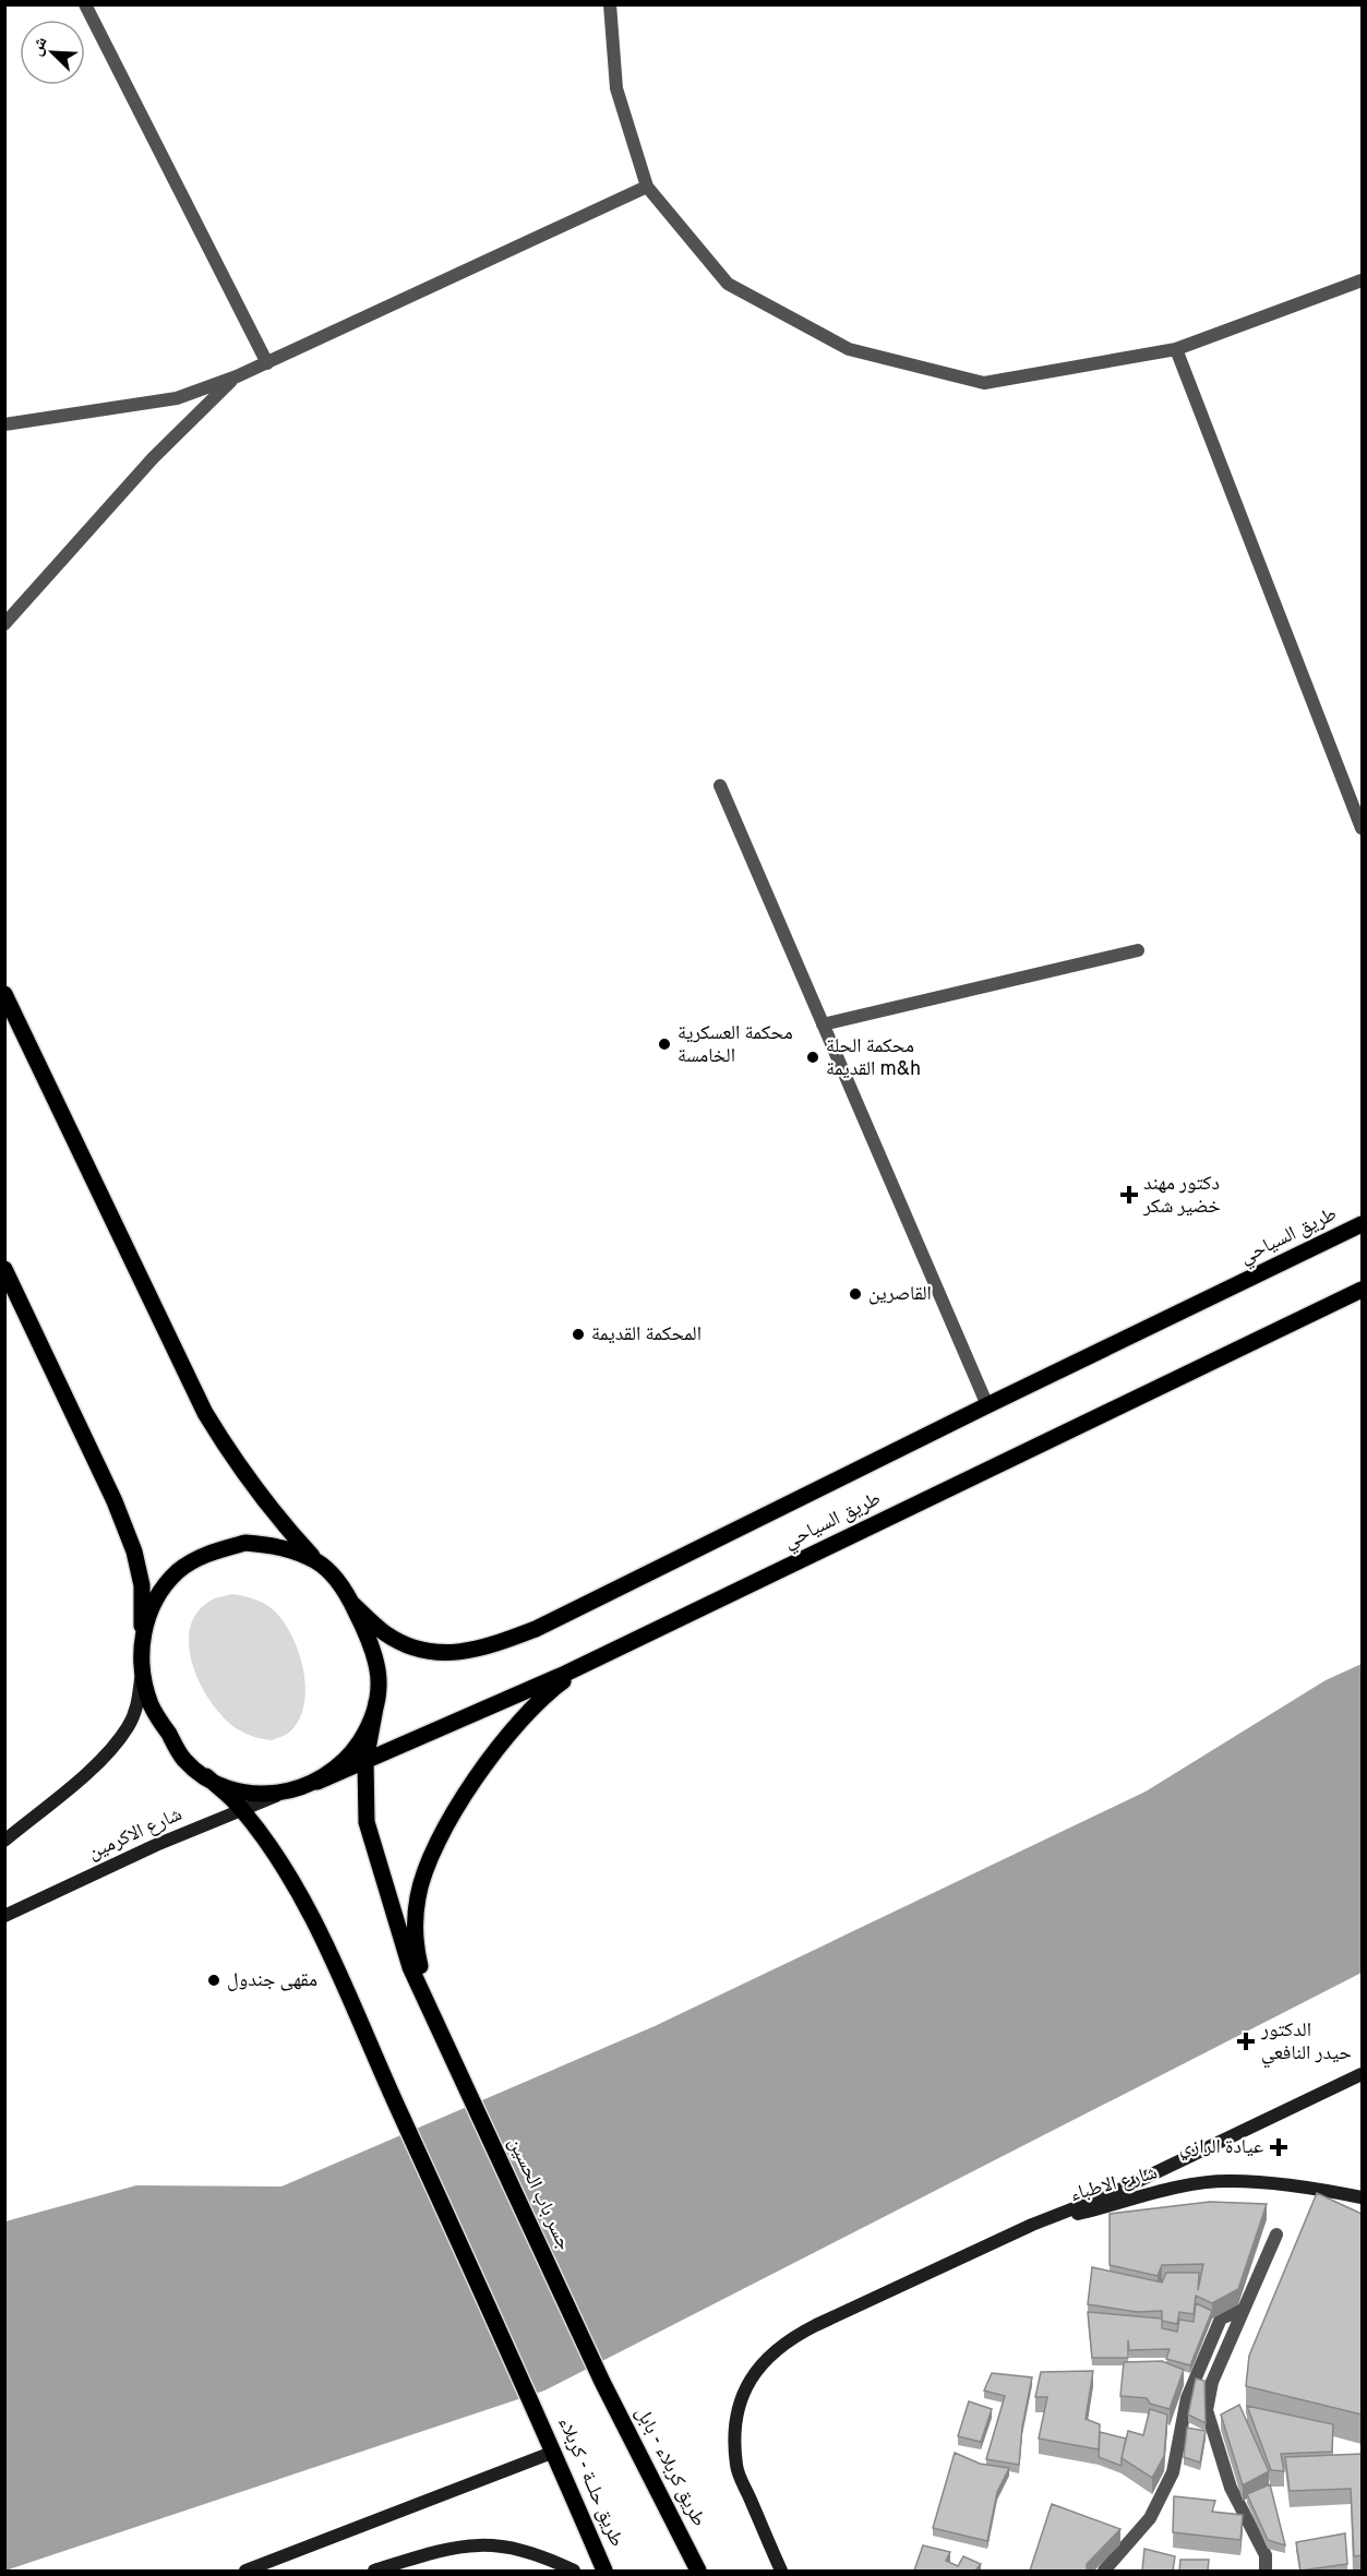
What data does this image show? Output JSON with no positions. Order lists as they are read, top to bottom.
{
  "streets": {
    "main road": [
      "طريق السياحي",
      "جسر باب الحسين",
      "طريق كربلاء - بابل",
      "طريق حلــة - كربلاء"
    ],
    "street": ["شارع الاكرمين", "شارع الاطباء"]
  },
  "crossings": [
    ["شارع الاكرمين", "طريق حلــة - كربلاء"],
    ["جسر باب الحسين", "طريق كربلاء - بابل"]
  ],
  "places": {
    "other": [
      "محكمة العسكرية الخامسة",
      "محكمة الحلة القديمة m&h",
      "القاصرين",
      "المحكمة القديمة",
      "مقهى جندول"
    ],
    "health": ["دكتور مهند خضير شكر", "الدكتور حيدر النافعي", "عيادة الرازي"]
  },
  "north": "top left"
}
